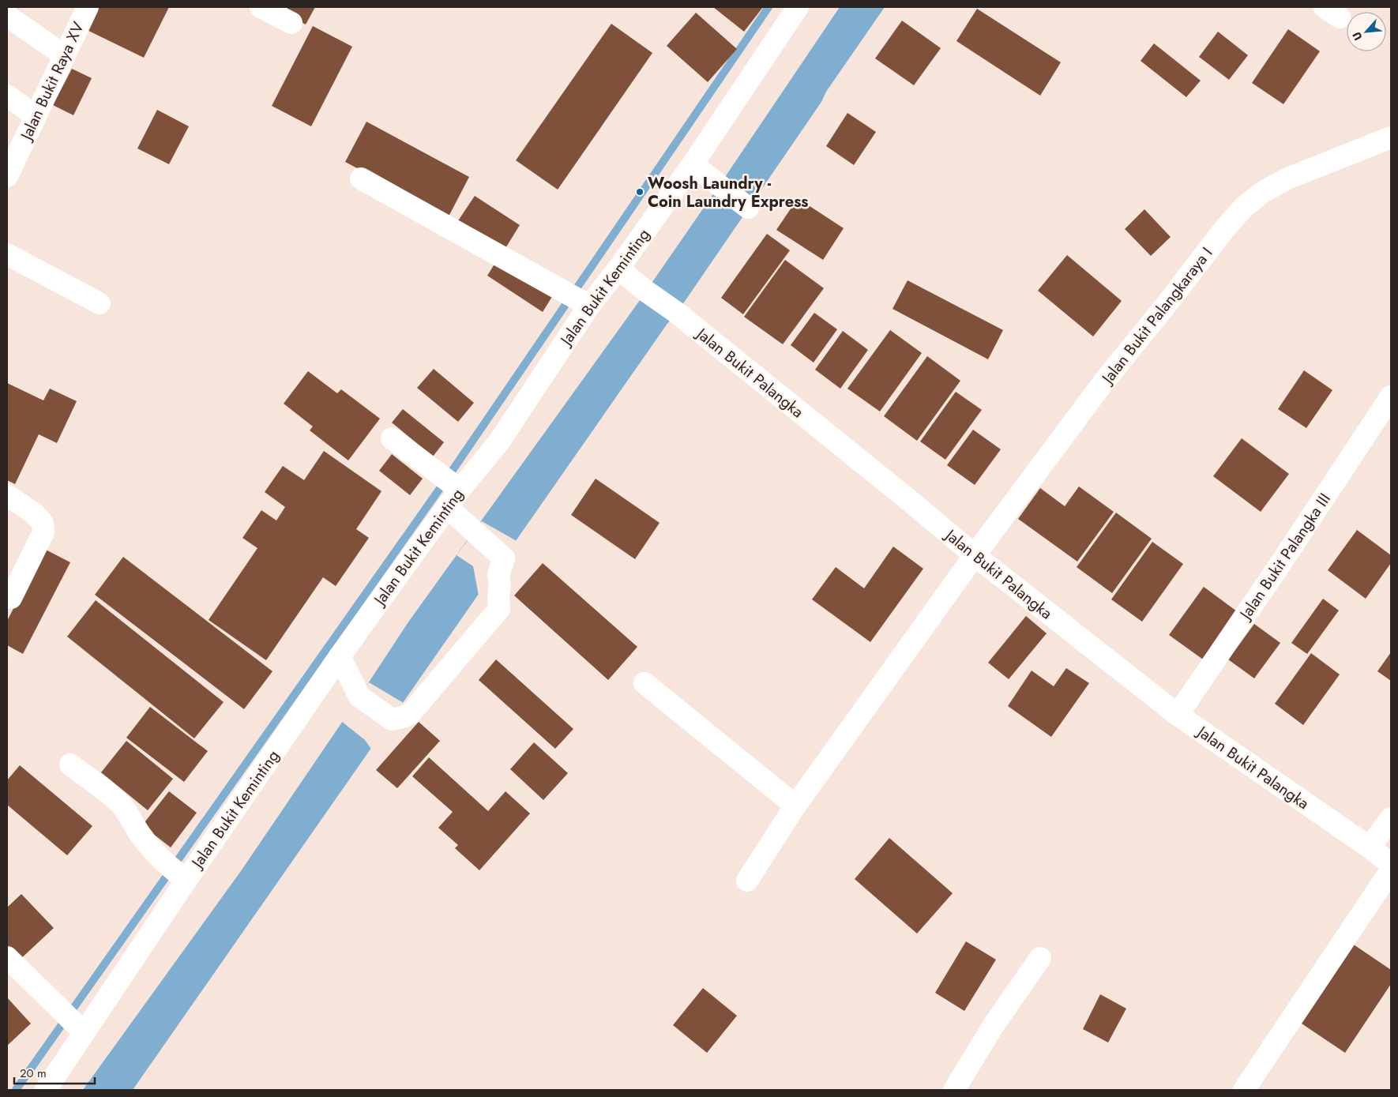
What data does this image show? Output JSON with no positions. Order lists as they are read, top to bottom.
{
  "streets": {
    "street": [
      "Jalan Bukit Raya XV",
      "Jalan Bukit Keminting",
      "Jalan Bukit Palangkaraya I",
      "Jalan Bukit Palangka",
      "Jalan Bukit Palangka III"
    ]
  },
  "crossings": [
    ["Jalan Bukit Keminting", "Jalan Bukit Palangka"],
    ["Jalan Bukit Palangkaraya I", "Jalan Bukit Palangka"],
    ["Jalan Bukit Palangka", "Jalan Bukit Palangka III"]
  ],
  "places": ["Woosh Laundry - Coin Laundry Express"],
  "scale_bar": "20 m",
  "north": "bottom left"
}
